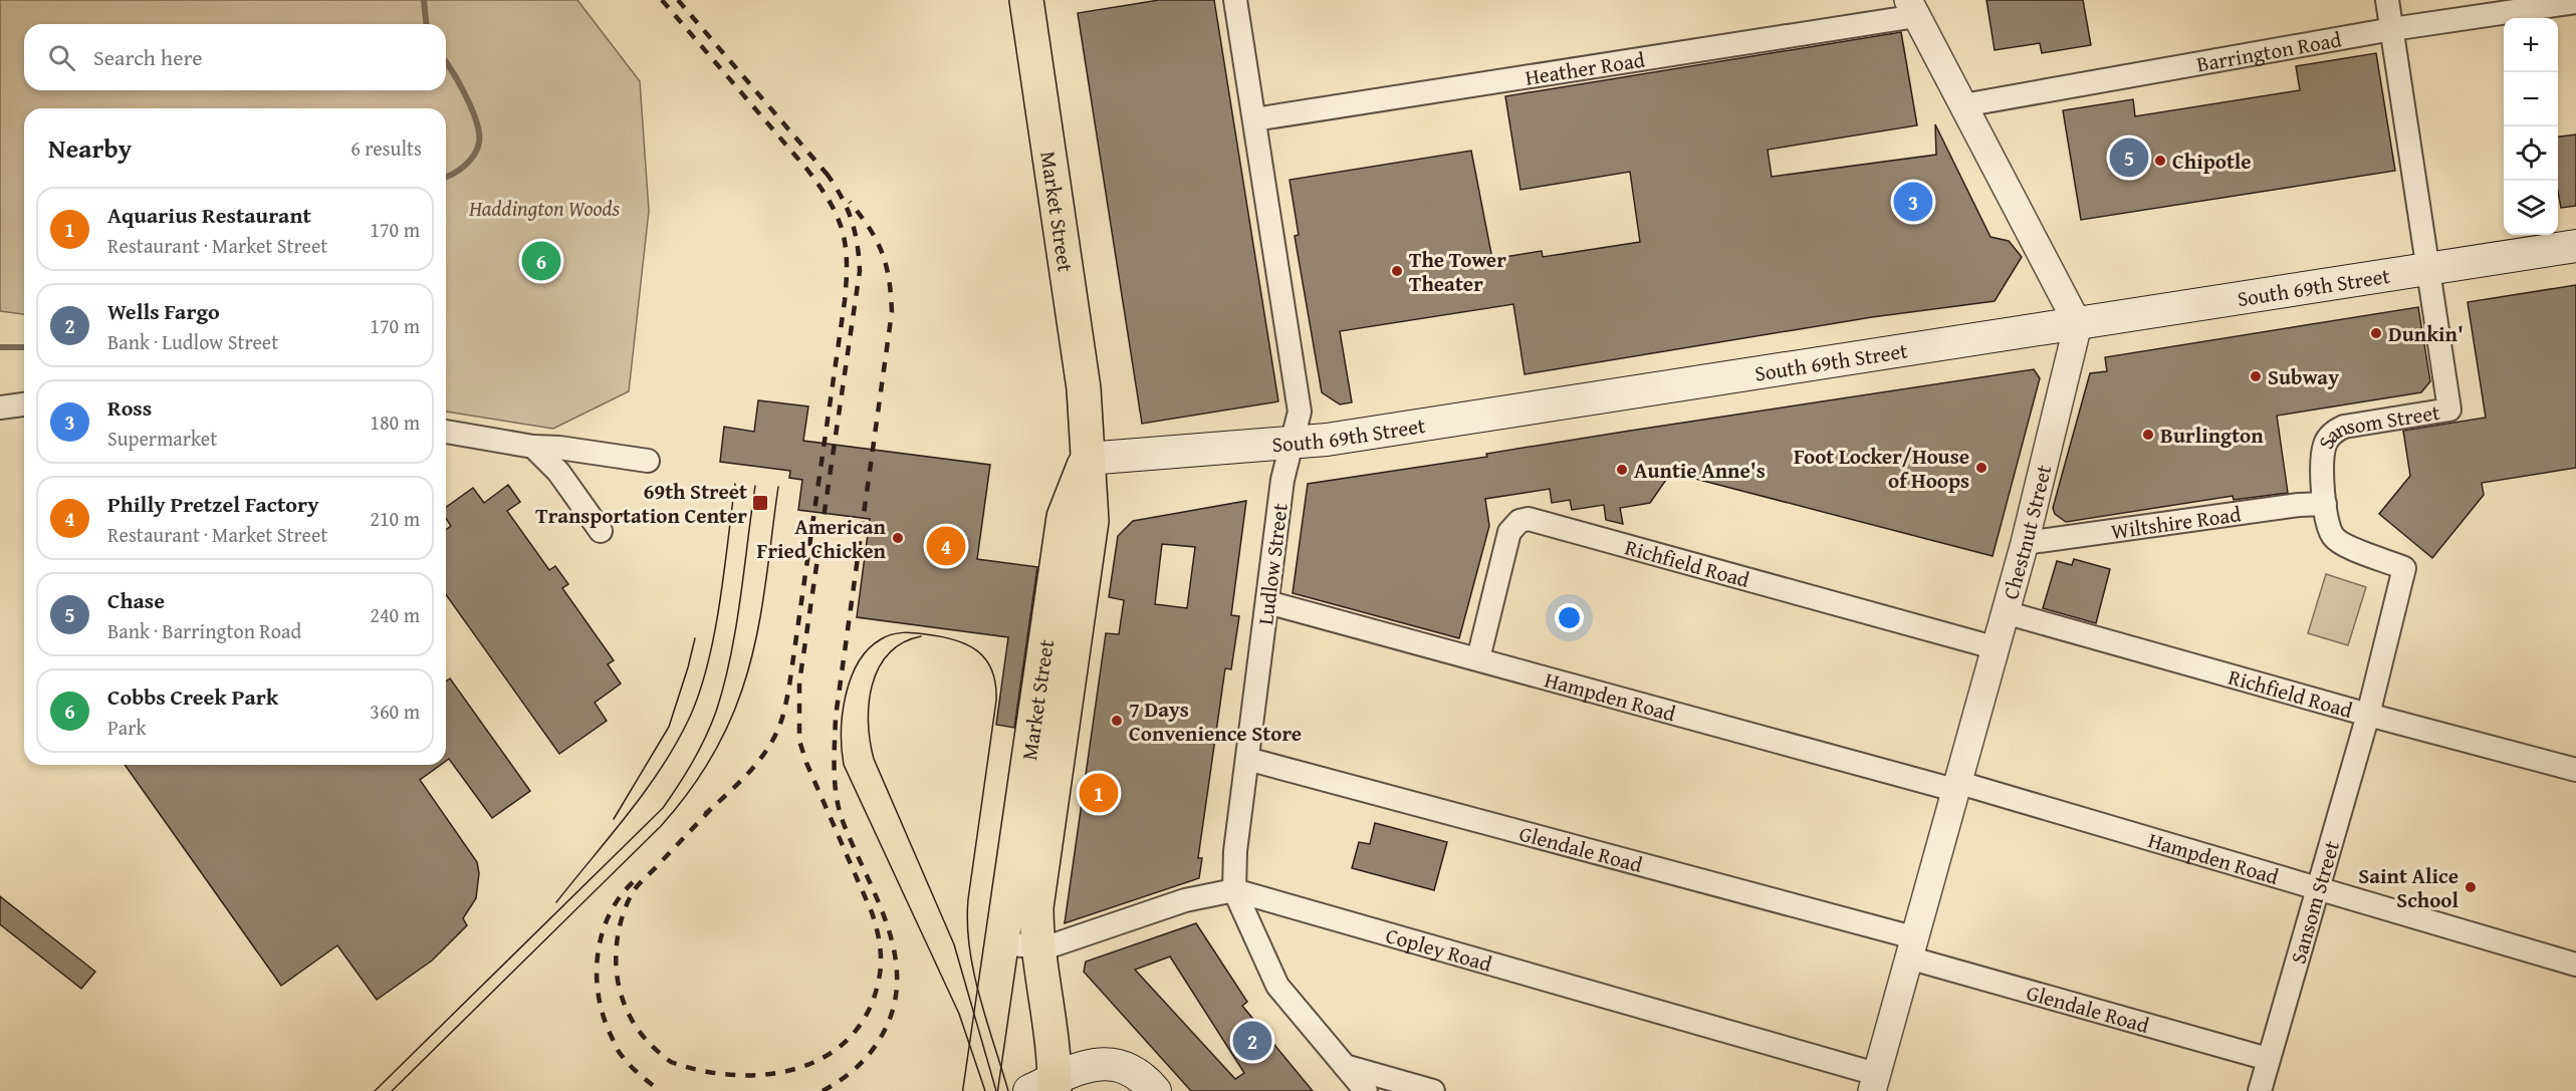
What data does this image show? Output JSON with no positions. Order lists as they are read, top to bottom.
{
  "streets": {
    "main road": ["Market Street", "South 69th Street"],
    "street": [
      "Barrington Road",
      "Heather Road",
      "Sansom Street",
      "Wiltshire Road",
      "Chestnut Street",
      "Richfield Road",
      "Ludlow Street",
      "Hampden Road",
      "Glendale Road",
      "Copley Road"
    ]
  },
  "crossings": [
    ["Barrington Road", "Sansom Street"],
    ["Heather Road", "Ludlow Street"],
    ["Market Street", "South 69th Street"],
    ["Market Street", "Copley Road"],
    ["South 69th Street", "Sansom Street"],
    ["South 69th Street", "Chestnut Street"],
    ["South 69th Street", "Ludlow Street"],
    ["Sansom Street", "Wiltshire Road"],
    ["Sansom Street", "Richfield Road"],
    ["Sansom Street", "Hampden Road"],
    ["Sansom Street", "Glendale Road"],
    ["Wiltshire Road", "Chestnut Street"],
    ["Chestnut Street", "Richfield Road"],
    ["Chestnut Street", "Hampden Road"],
    ["Chestnut Street", "Glendale Road"],
    ["Chestnut Street", "Copley Road"],
    ["Richfield Road", "Hampden Road"],
    ["Ludlow Street", "Hampden Road"],
    ["Ludlow Street", "Glendale Road"],
    ["Ludlow Street", "Copley Road"]
  ],
  "parks": ["Haddington Woods"],
  "places": {
    "other": [
      "Chipotle",
      "The Tower Theater",
      "Dunkin'",
      "Subway",
      "Burlington",
      "Foot Locker/House of Hoops",
      "Auntie Anne's",
      "American Fried Chicken",
      "7 Days Convenience Store",
      "Saint Alice School"
    ],
    "transit": ["69th Street Transportation Center"]
  },
  "page": {
    "map_buttons": ["+", "−"],
    "search": "Search here",
    "heading": ["Nearby", "6 results"],
    "pins": [
      "5",
      "3",
      "6",
      "4",
      "1",
      "2"
    ],
    "list": [
      {
        "mark": "1",
        "name": "Aquarius Restaurant",
        "note": "Restaurant · Market Street",
        "value": "170 m"
      },
      {
        "mark": "2",
        "name": "Wells Fargo",
        "note": "Bank · Ludlow Street",
        "value": "170 m"
      },
      {
        "mark": "3",
        "name": "Ross",
        "note": "Supermarket",
        "value": "180 m"
      },
      {
        "mark": "4",
        "name": "Philly Pretzel Factory",
        "note": "Restaurant · Market Street",
        "value": "210 m"
      },
      {
        "mark": "5",
        "name": "Chase",
        "note": "Bank · Barrington Road",
        "value": "240 m"
      },
      {
        "mark": "6",
        "name": "Cobbs Creek Park",
        "note": "Park",
        "value": "360 m"
      }
    ]
  }
}
